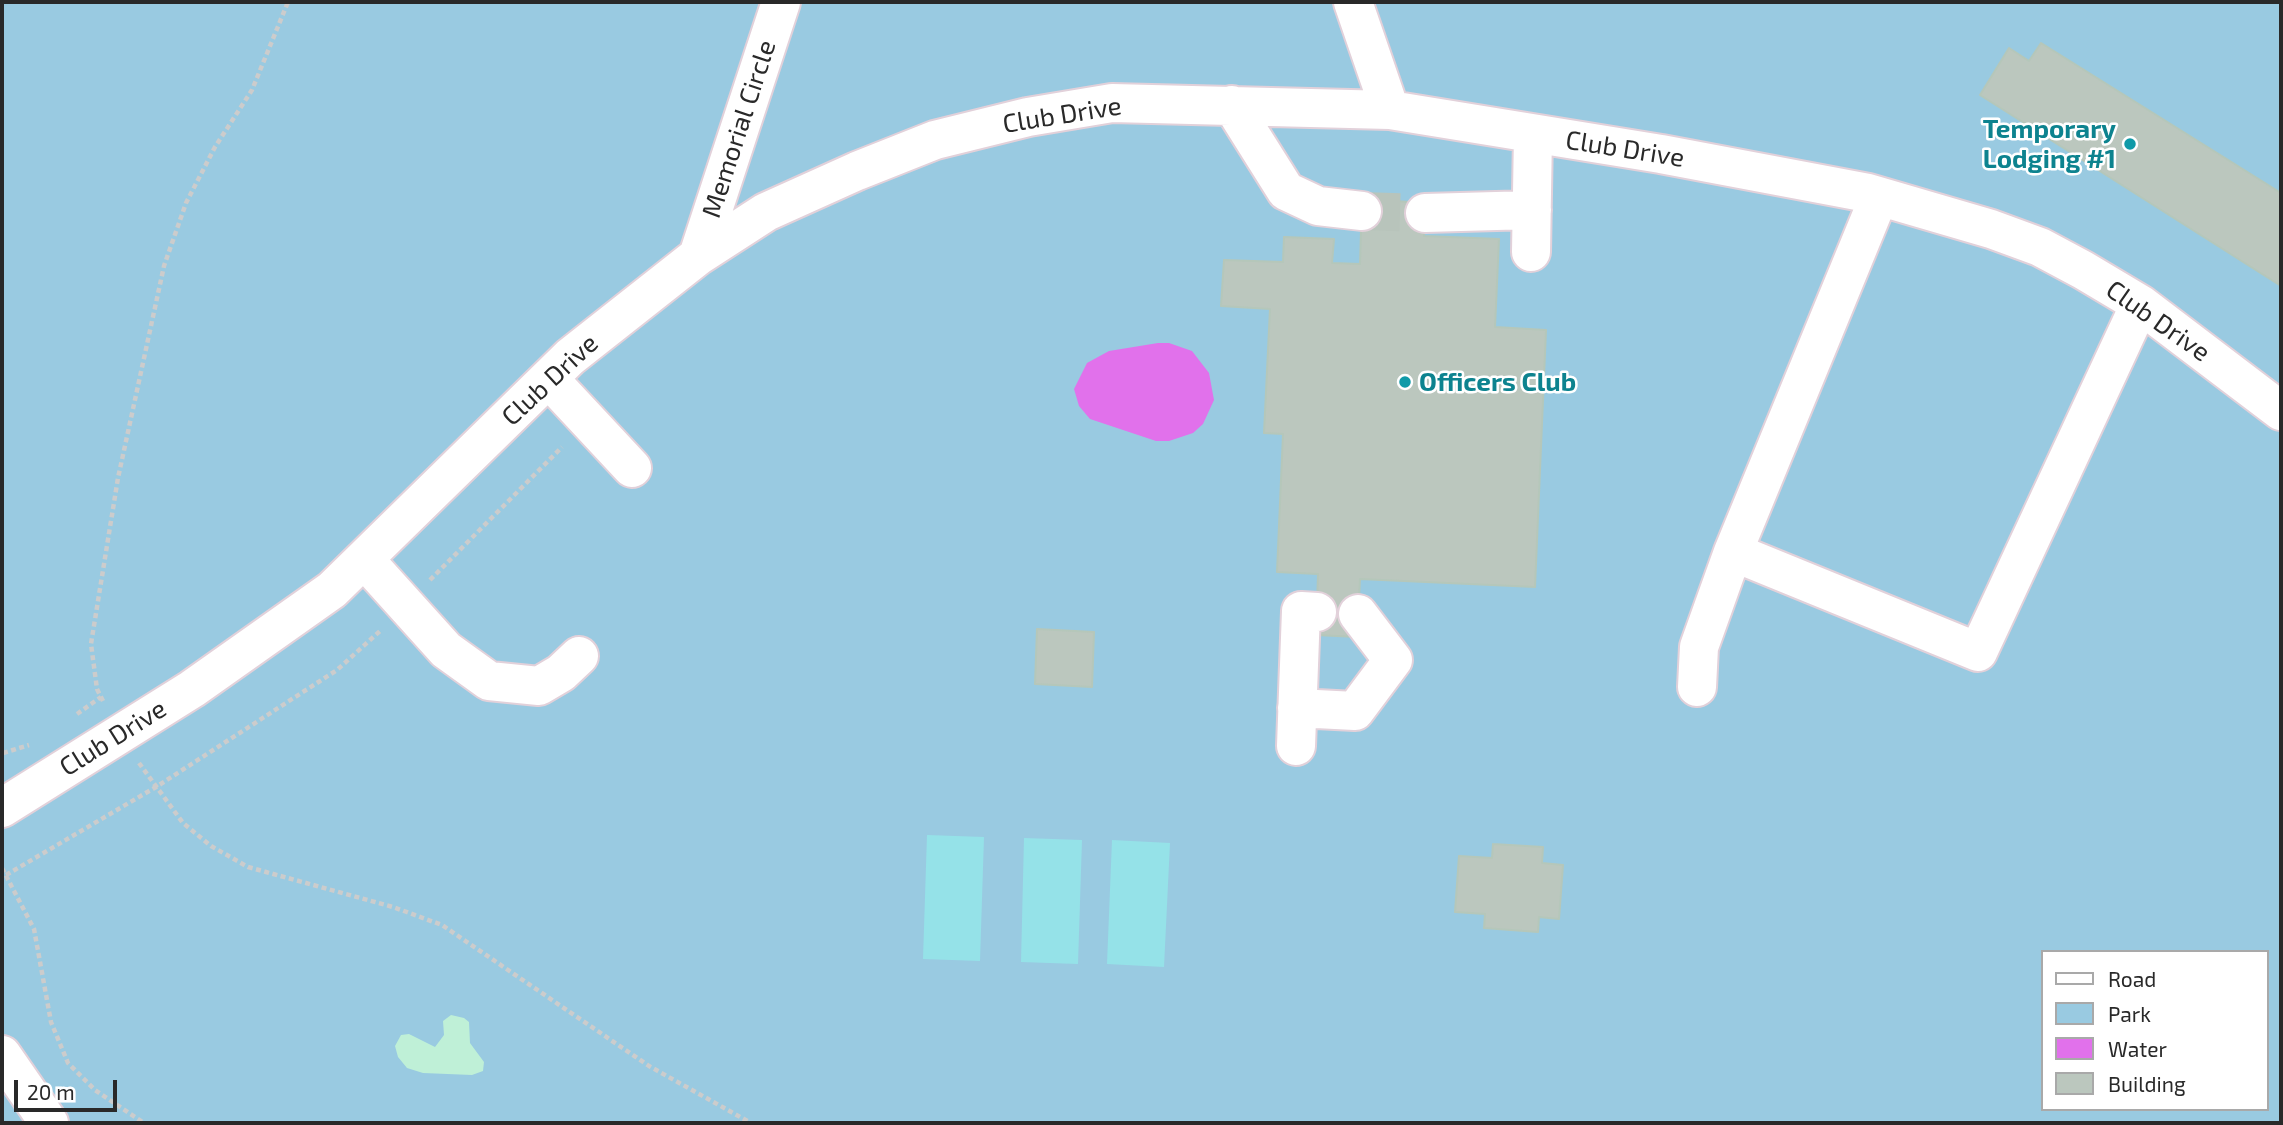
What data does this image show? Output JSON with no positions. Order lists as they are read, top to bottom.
{
  "streets": {
    "street": ["Club Drive", "Memorial Circle"]
  },
  "crossings": [
    ["Club Drive", "Memorial Circle"]
  ],
  "places": ["Temporary Lodging #1", "Officers Club"],
  "legend": [
    "Road",
    "Park",
    "Water",
    "Building"
  ],
  "scale_bar": "20 m"
}
